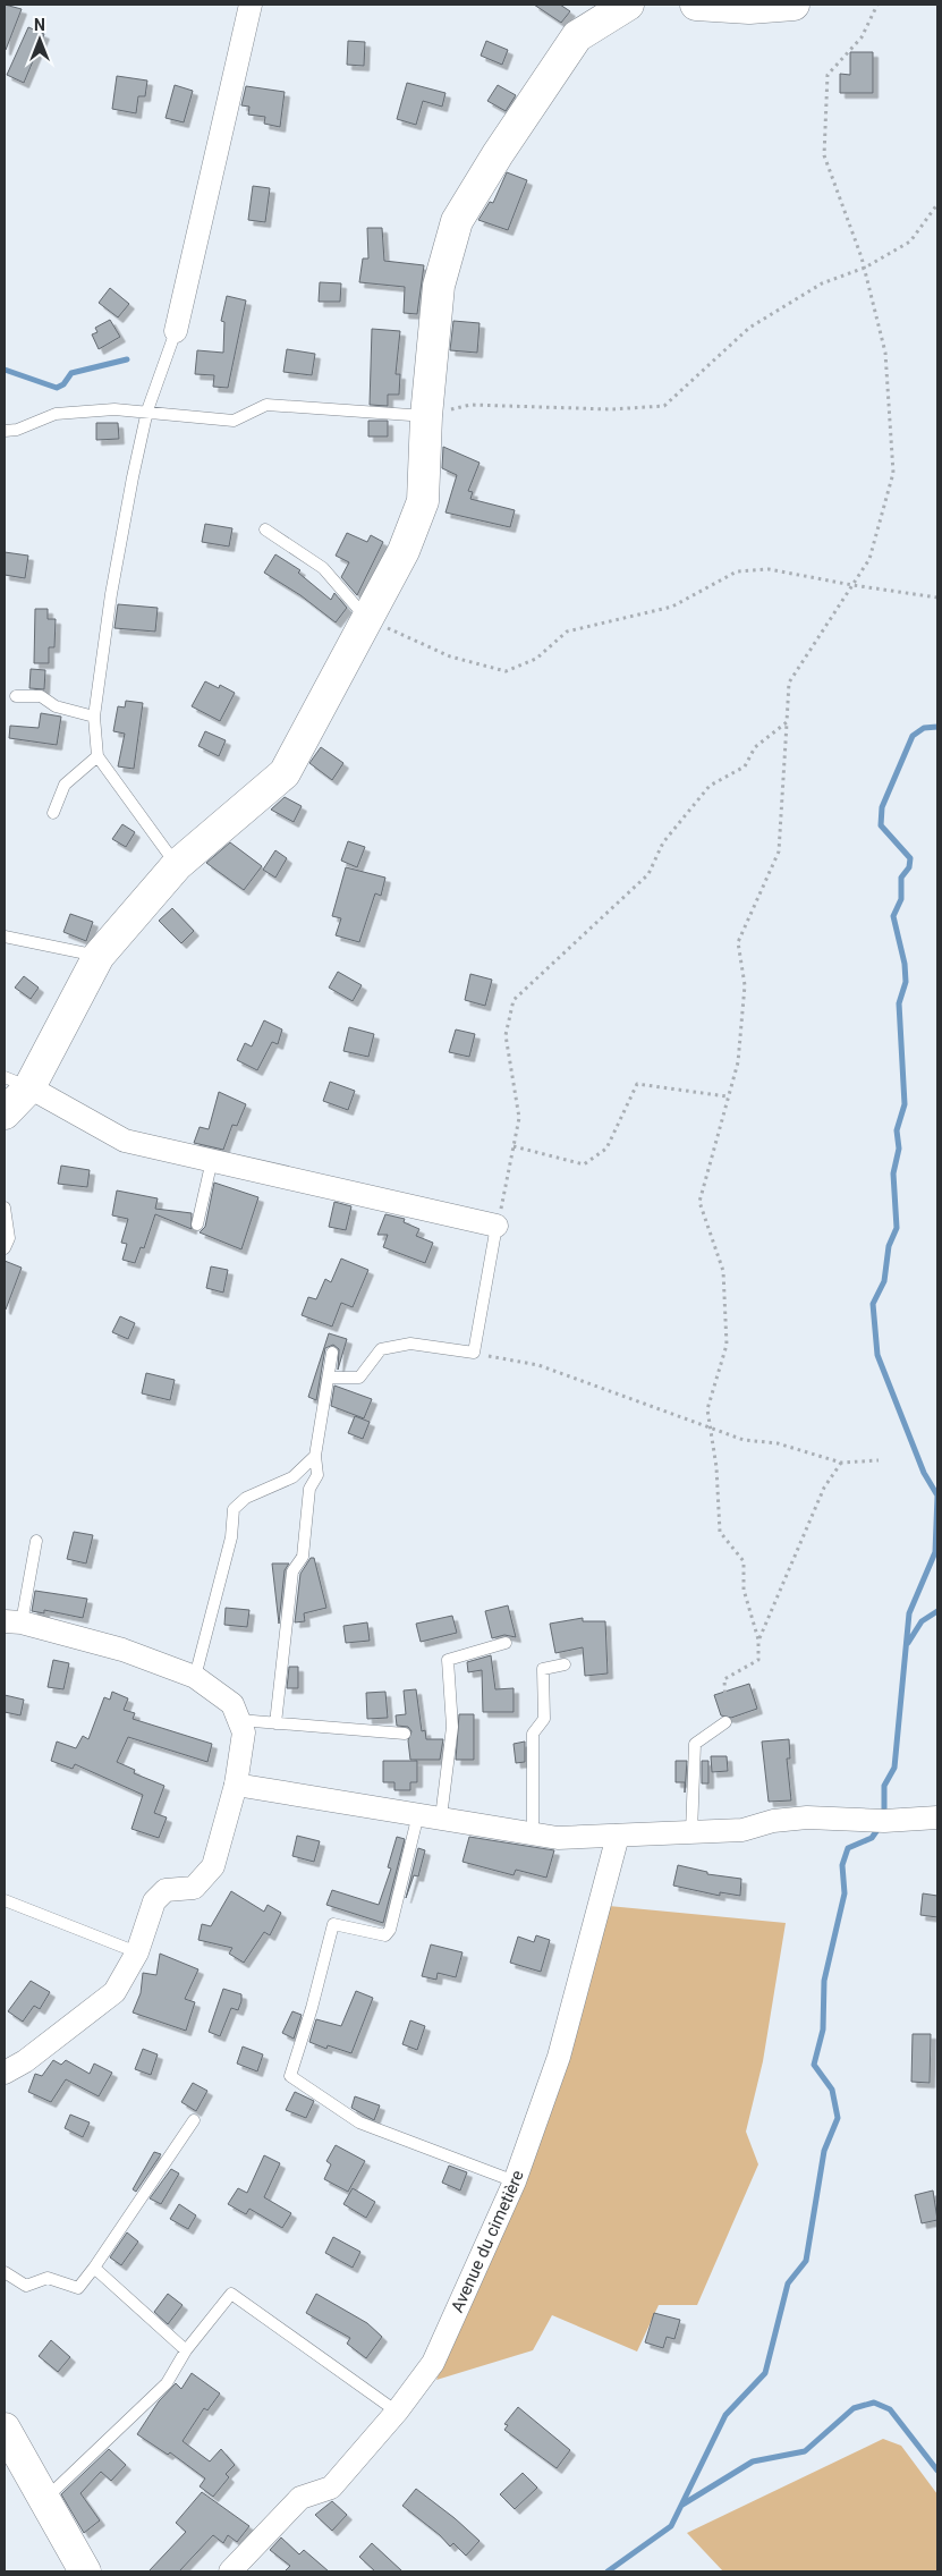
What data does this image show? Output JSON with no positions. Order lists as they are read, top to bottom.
{
  "streets": {
    "street": ["Avenue du cimetière"]
  },
  "north": "top"
}
